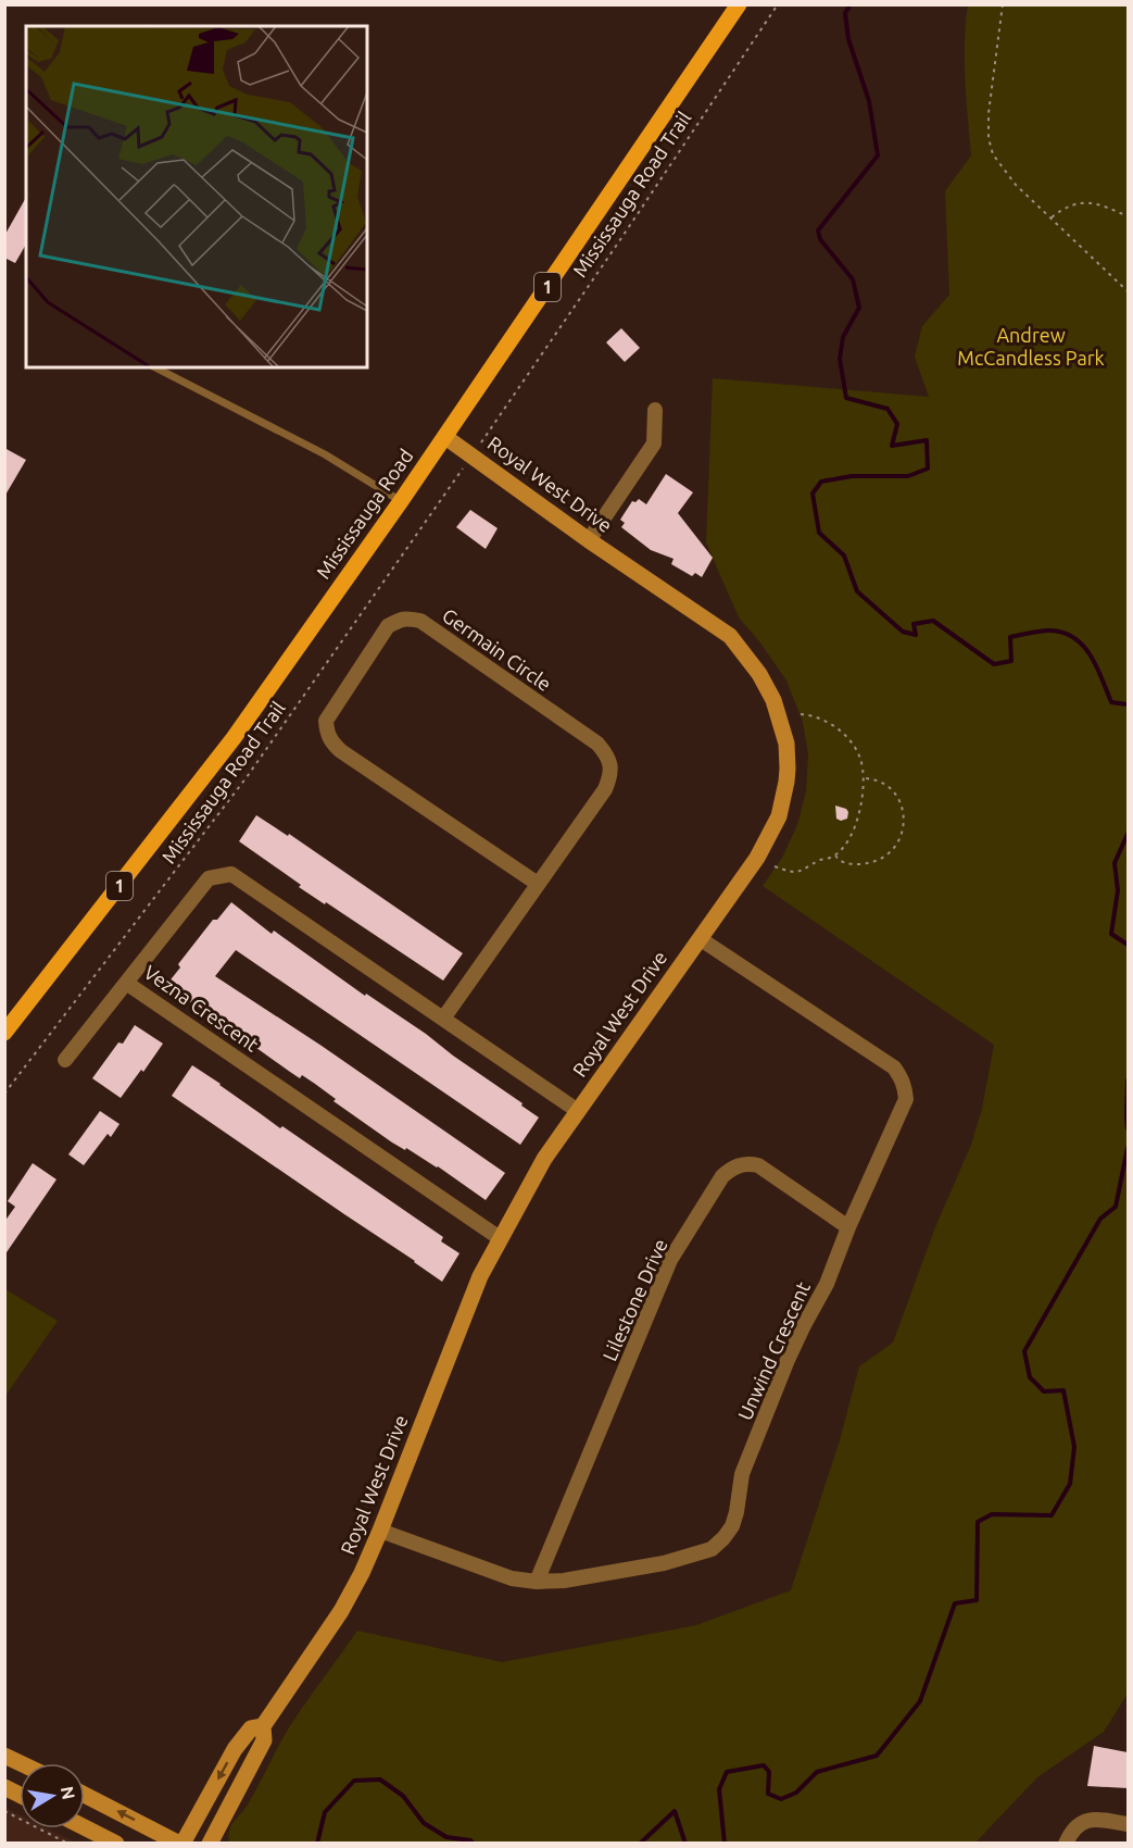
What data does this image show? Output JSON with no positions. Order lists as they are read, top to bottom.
{
  "streets": {
    "main road": ["1", "Mississauga Road"],
    "street": [
      "Royal West Drive",
      "Germain Circle",
      "Vezna Crescent",
      "Lilestone Drive",
      "Unwind Crescent"
    ],
    "path": ["Mississauga Road Trail"]
  },
  "crossings": [
    ["Royal West Drive", "Mississauga Road"],
    ["Royal West Drive", "Vezna Crescent"],
    ["Royal West Drive", "Unwind Crescent"],
    ["Germain Circle", "Vezna Crescent"],
    ["Lilestone Drive", "Unwind Crescent"]
  ],
  "parks": ["Andrew McCandless Park"],
  "north": "right"
}
